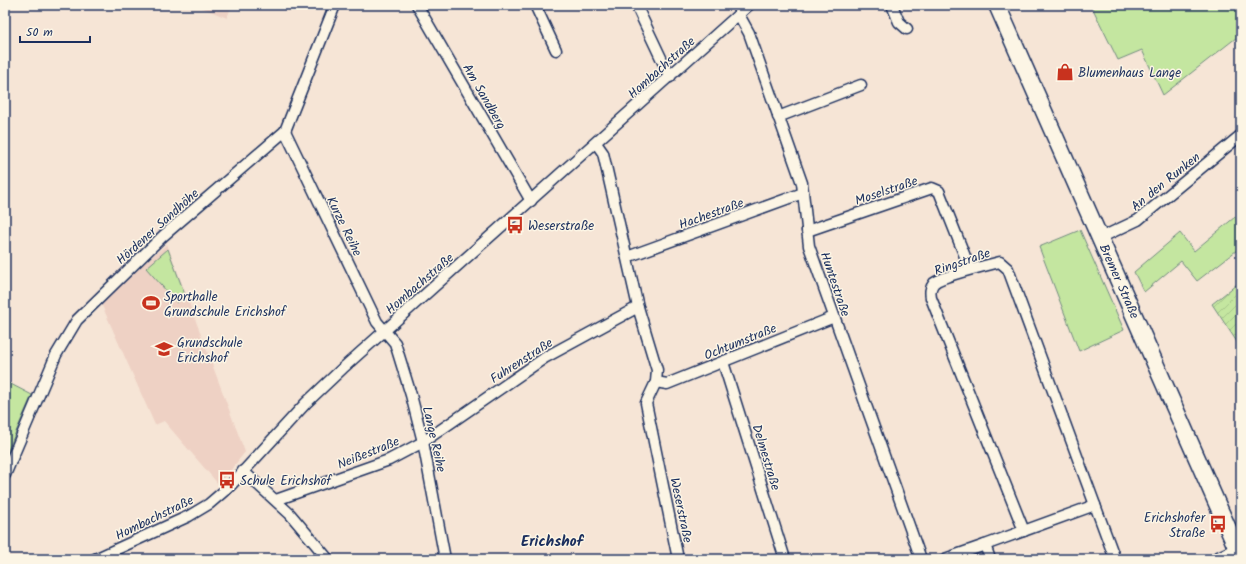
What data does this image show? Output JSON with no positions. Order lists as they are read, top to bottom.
{
  "streets": {
    "main road": ["Bremer Straße"],
    "street": [
      "Hombachstraße",
      "Am Sandberg",
      "An den Runken",
      "Moselstraße",
      "Hachestraße",
      "Hördener Sandhöhe",
      "Kurze Reihe",
      "Ringstraße",
      "Huntestraße",
      "Ochtumstraße",
      "Fuhrenstraße",
      "Lange Reihe",
      "Neißestraße",
      "Delmestraße",
      "Weserstraße"
    ]
  },
  "crossings": [
    ["Hombachstraße", "Am Sandberg"],
    ["Hombachstraße", "Kurze Reihe"],
    ["Hombachstraße", "Huntestraße"],
    ["Hombachstraße", "Lange Reihe"],
    ["An den Runken", "Bremer Straße"],
    ["Moselstraße", "Ringstraße"],
    ["Moselstraße", "Huntestraße"],
    ["Hachestraße", "Huntestraße"],
    ["Hördener Sandhöhe", "Kurze Reihe"],
    ["Kurze Reihe", "Lange Reihe"],
    ["Huntestraße", "Ochtumstraße"],
    ["Ochtumstraße", "Delmestraße"],
    ["Ochtumstraße", "Weserstraße"],
    ["Fuhrenstraße", "Lange Reihe"],
    ["Fuhrenstraße", "Neißestraße"],
    ["Lange Reihe", "Neißestraße"]
  ],
  "districts": ["Erichshof"],
  "places": {
    "shop": ["Blumenhaus Lange"],
    "bus stop": ["Weserstraße", "Schule Erichshof", "Erichshofer Straße"],
    "sports": ["Sporthalle Grundschule Erichshof"],
    "school or university": ["Grundschule Erichshof"]
  },
  "scale_bar": "50 m"
}
